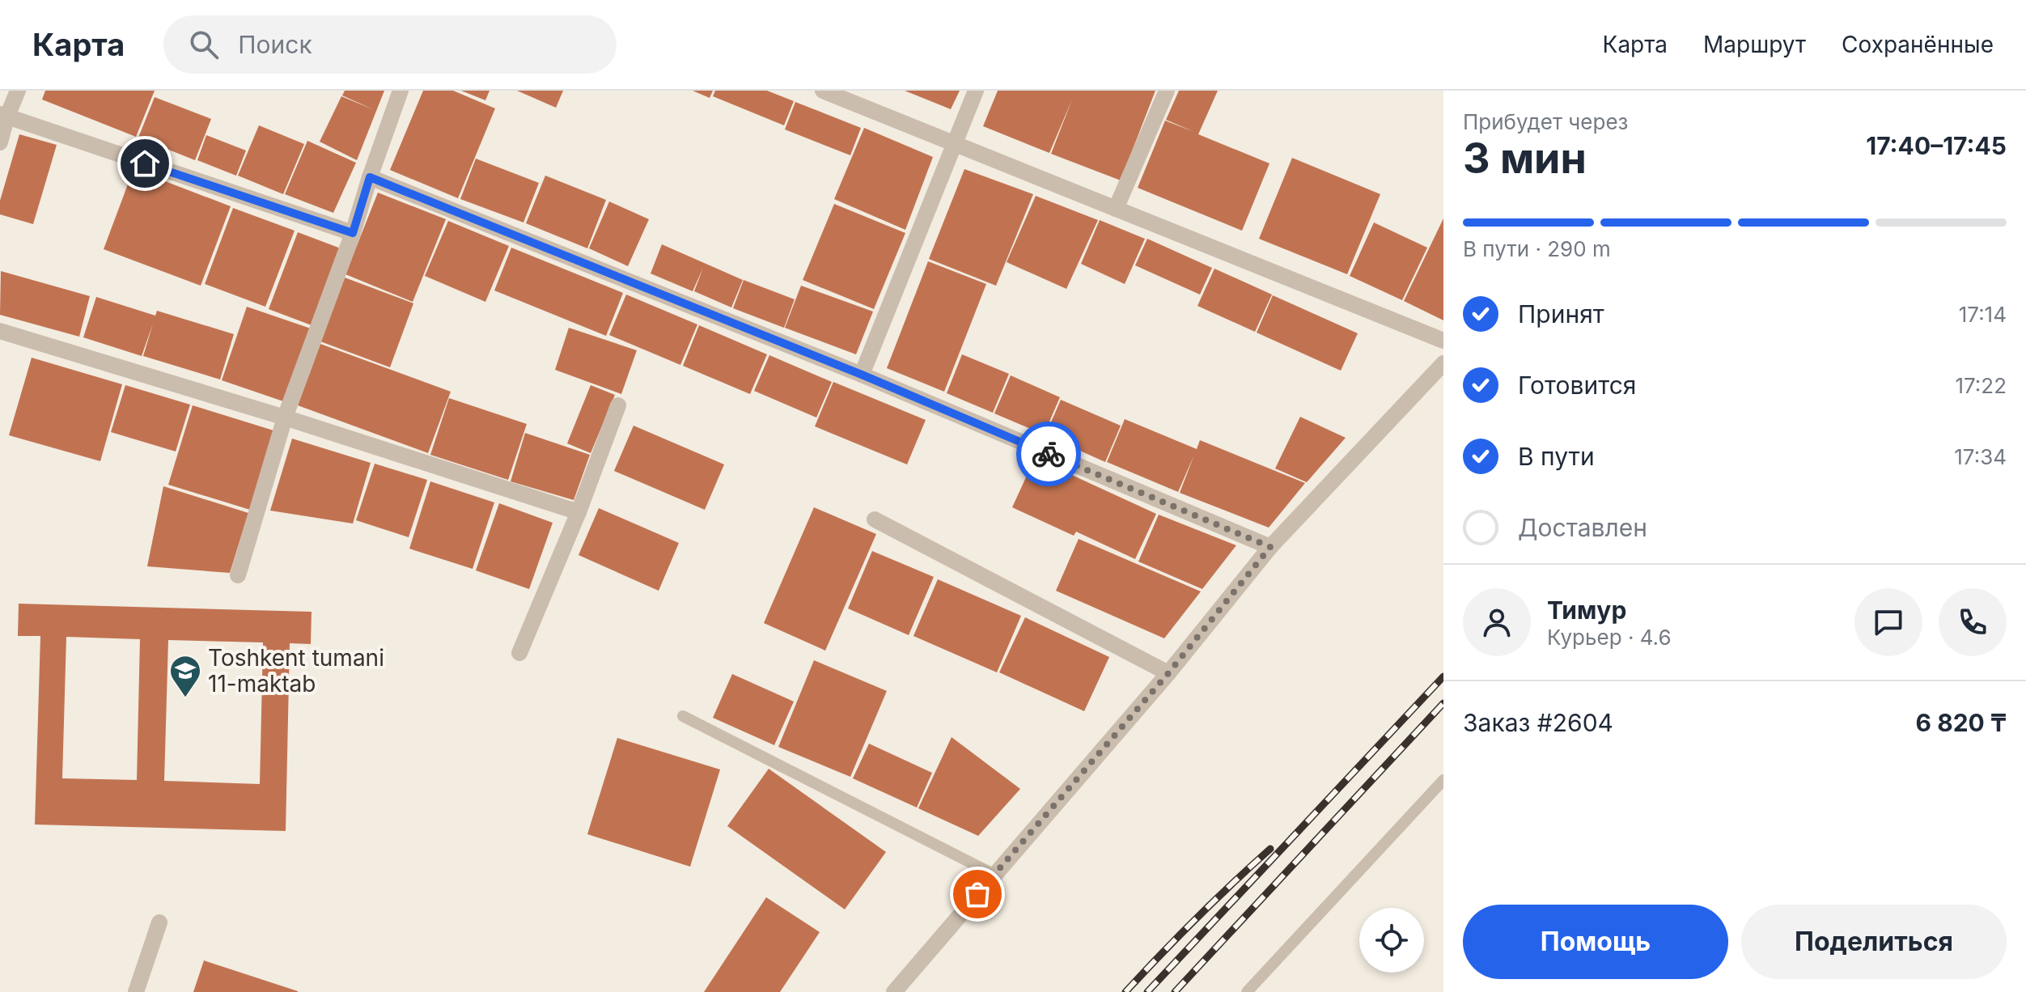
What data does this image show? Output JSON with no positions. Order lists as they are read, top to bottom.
{
  "places": {
    "school or university": ["Toshkent tumani 11-maktab"]
  },
  "page": {
    "header": "Карта",
    "search": "Поиск",
    "nav": ["Карта", "Маршрут", "Сохранённые"],
    "heading": ["3 мин", "Прибудет через", "17:40–17:45"],
    "panel": [
      "Тимур",
      "Курьер · 4.6",
      "Заказ #2604",
      "6 820 ₸"
    ],
    "bar": "В пути · 290 m",
    "list": [
      ["Принят", "17:14"],
      ["Готовится", "17:22"],
      ["В пути", "17:34"],
      "Доставлен"
    ],
    "buttons": ["Помощь", "Поделиться"]
  }
}
